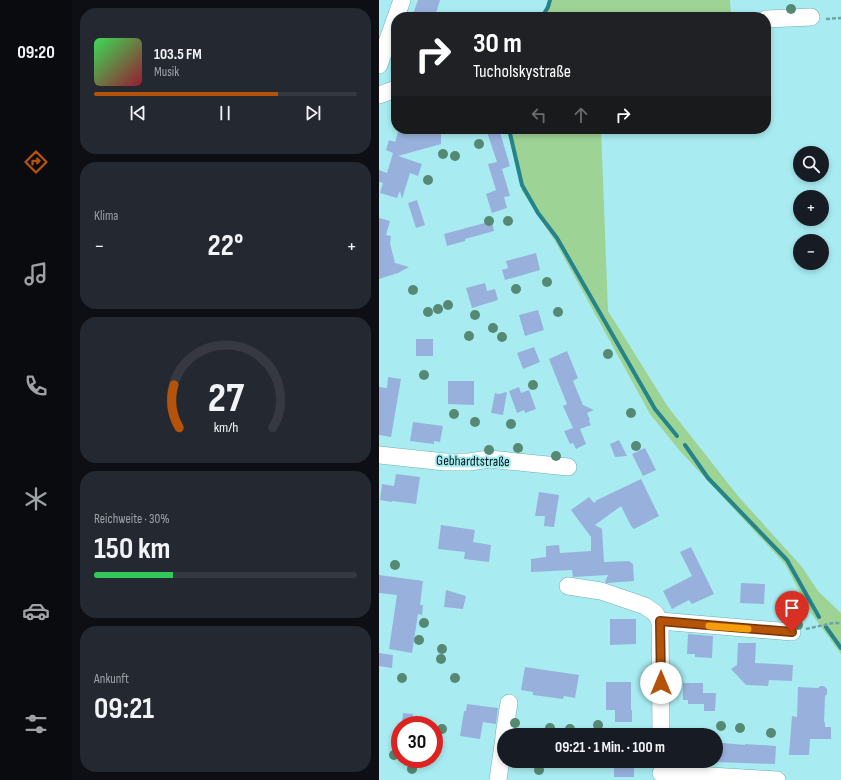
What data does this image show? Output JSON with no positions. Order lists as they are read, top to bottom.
{
  "streets": {
    "street": ["Gebhardtstraße"]
  },
  "page": {
    "tabs": "09:20",
    "turn": ["30 m", "Tucholskystraße"],
    "song": ["103.5 FM", "Musik"],
    "map_buttons": ["+", "−"],
    "tile": [
      "Klima",
      ["Reichweite · 30%", "150 km"],
      ["Ankunft", "09:21"]
    ],
    "heat": ["−", "22°", "+"],
    "limit": "30",
    "trip": "09:21 · 1 Min. · 100 m",
    "gauge": ["27", "km/h"]
  }
}
